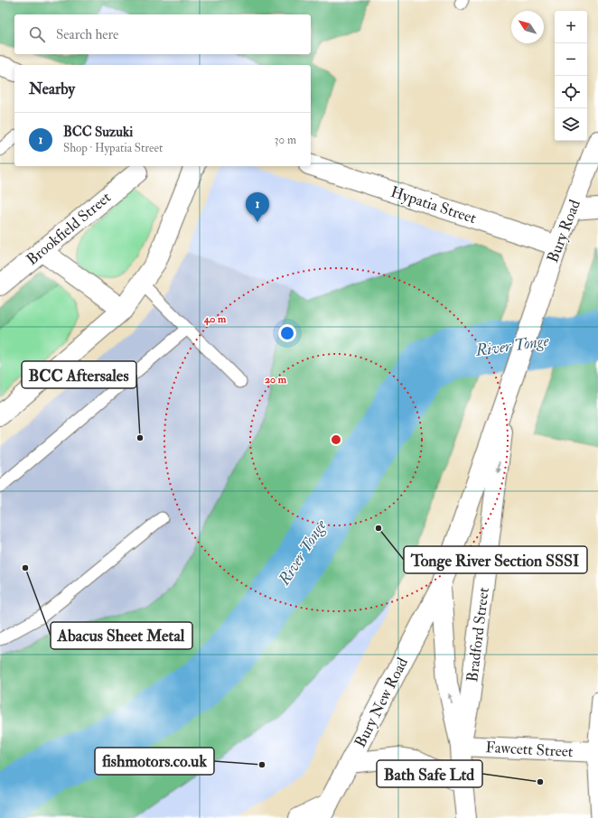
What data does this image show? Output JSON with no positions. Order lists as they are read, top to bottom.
{
  "streets": {
    "main road": [
      "Hypatia Street",
      "Brookfield Street",
      "Bury Road",
      "Bradford Street",
      "Bury New Road",
      "Fawcett Street"
    ]
  },
  "crossings": [
    ["Hypatia Street", "Bury Road"],
    ["Bury Road", "Bradford Street"],
    ["Bradford Street", "Bury New Road"],
    ["Bradford Street", "Fawcett Street"]
  ],
  "water": ["River Tonge"],
  "places": [
    "BCC Aftersales",
    "Tonge River Section SSSI",
    "Abacus Sheet Metal",
    "fishmotors.co.uk",
    "Bath Safe Ltd"
  ],
  "north": "top left",
  "page": {
    "map_buttons": ["+", "−"],
    "search": "Search here",
    "heading": "Nearby",
    "list": [
      {
        "mark": "1",
        "name": "BCC Suzuki",
        "note": "Shop · Hypatia Street",
        "value": "30 m"
      }
    ],
    "pins": "1"
  },
  "rings": ["40 m", "20 m"]
}
